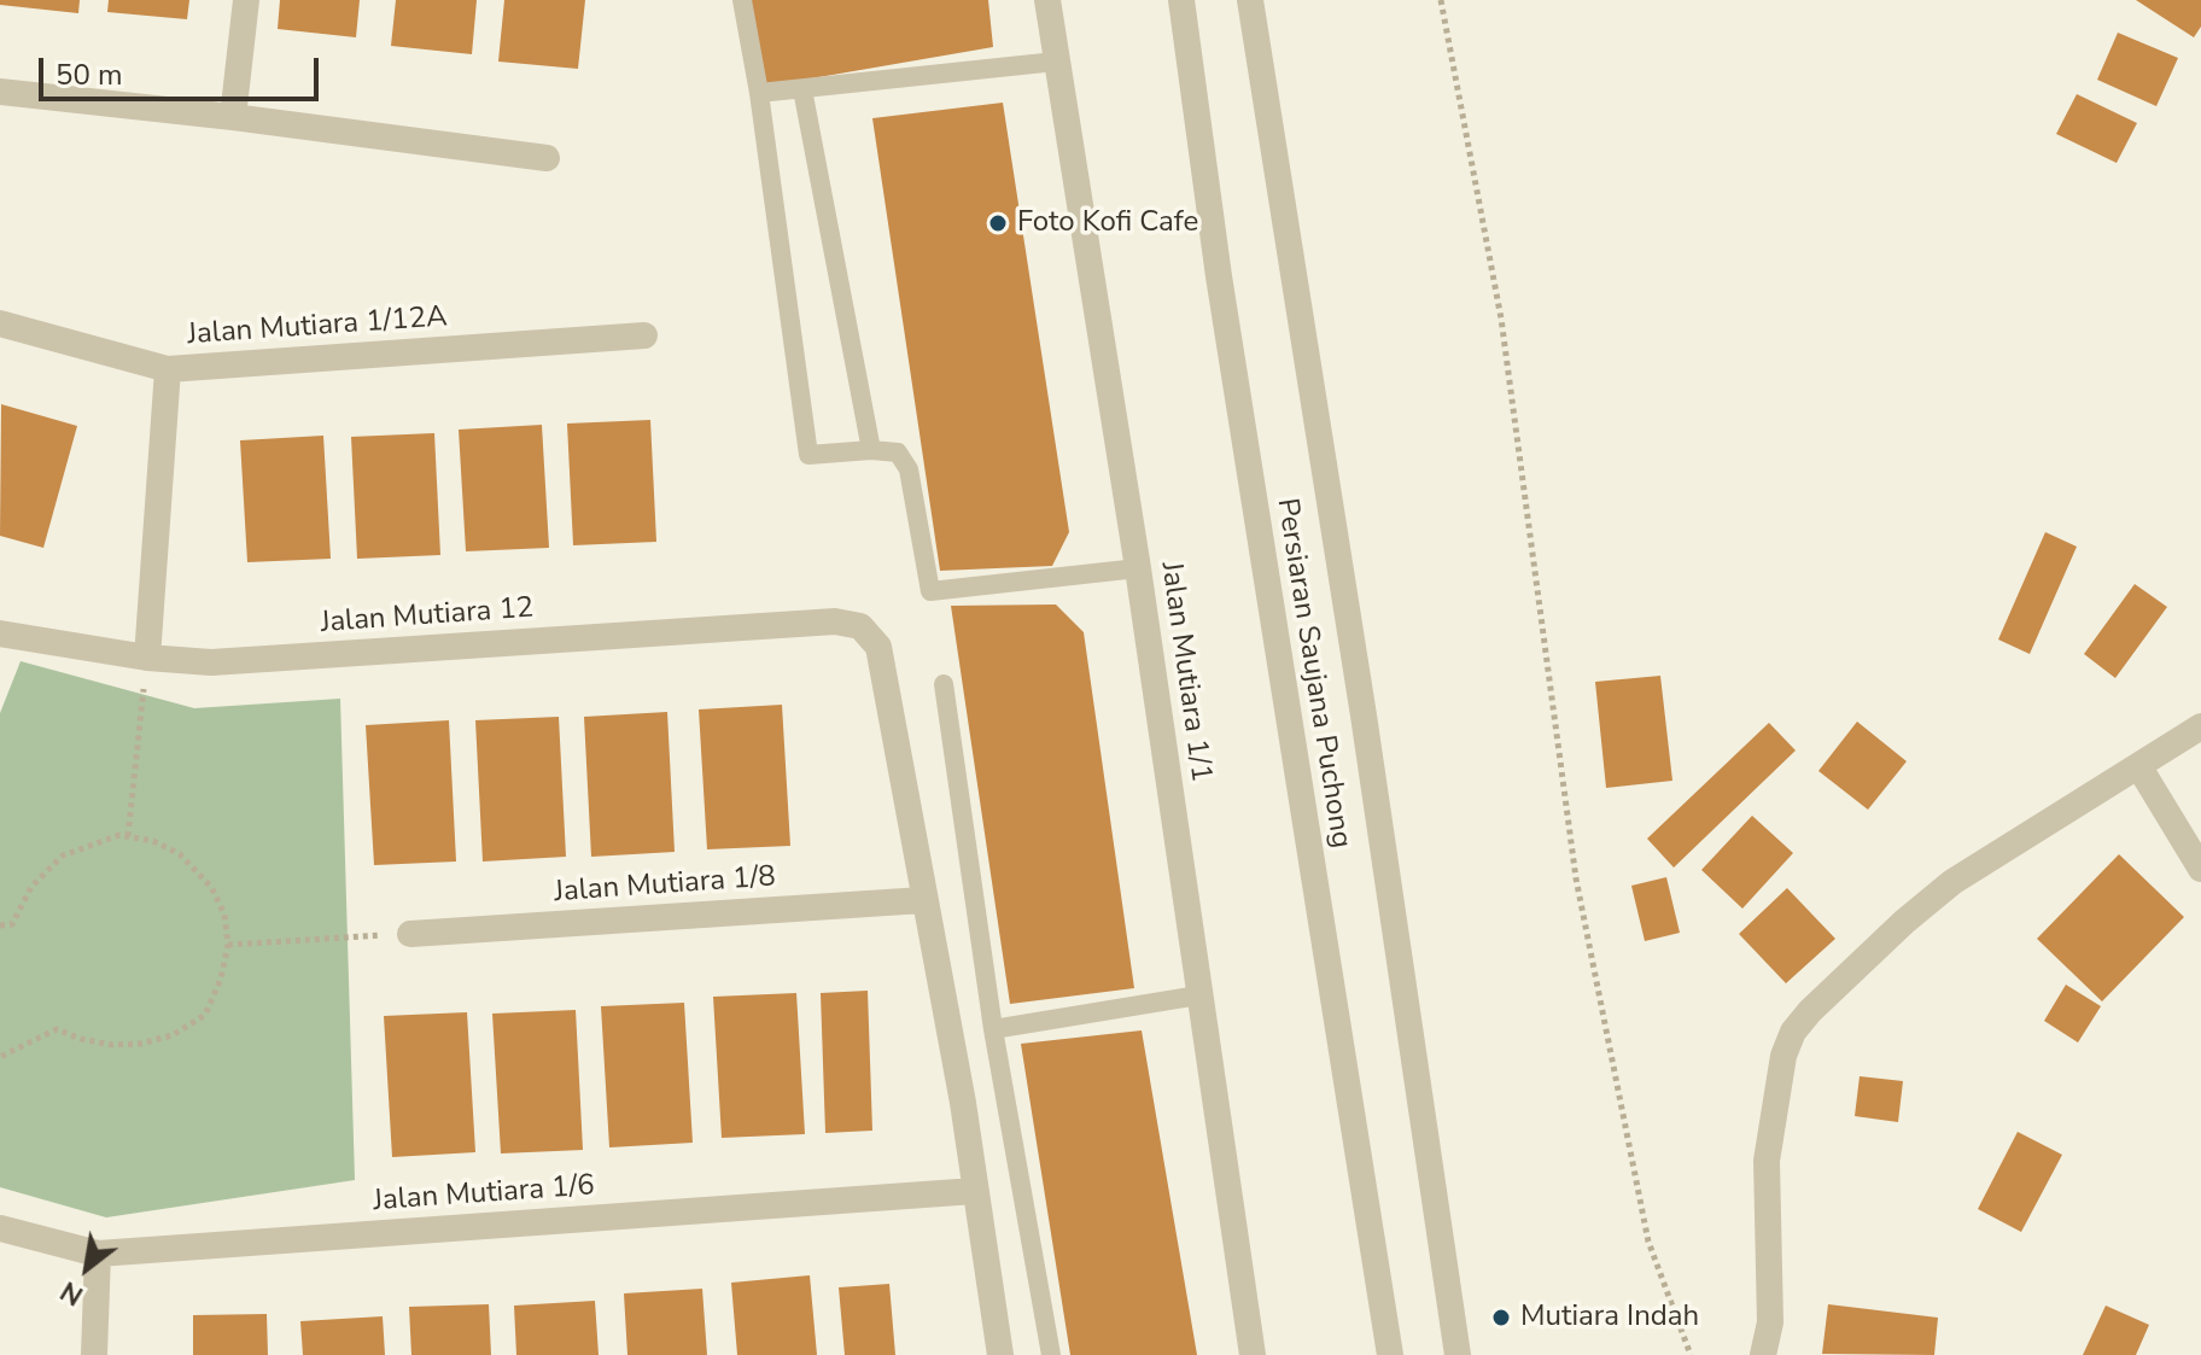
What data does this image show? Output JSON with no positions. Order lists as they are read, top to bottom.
{
  "streets": {
    "street": [
      "Jalan Mutiara 1/12A",
      "Jalan Mutiara 12",
      "Jalan Mutiara 1/1",
      "Persiaran Saujana Puchong",
      "Jalan Mutiara 1/8",
      "Jalan Mutiara 1/6"
    ]
  },
  "crossings": [
    ["Jalan Mutiara 12", "Jalan Mutiara 1/8"]
  ],
  "places": ["Foto Kofi Cafe", "Mutiara Indah"],
  "scale_bar": "50 m",
  "north": "bottom left"
}
